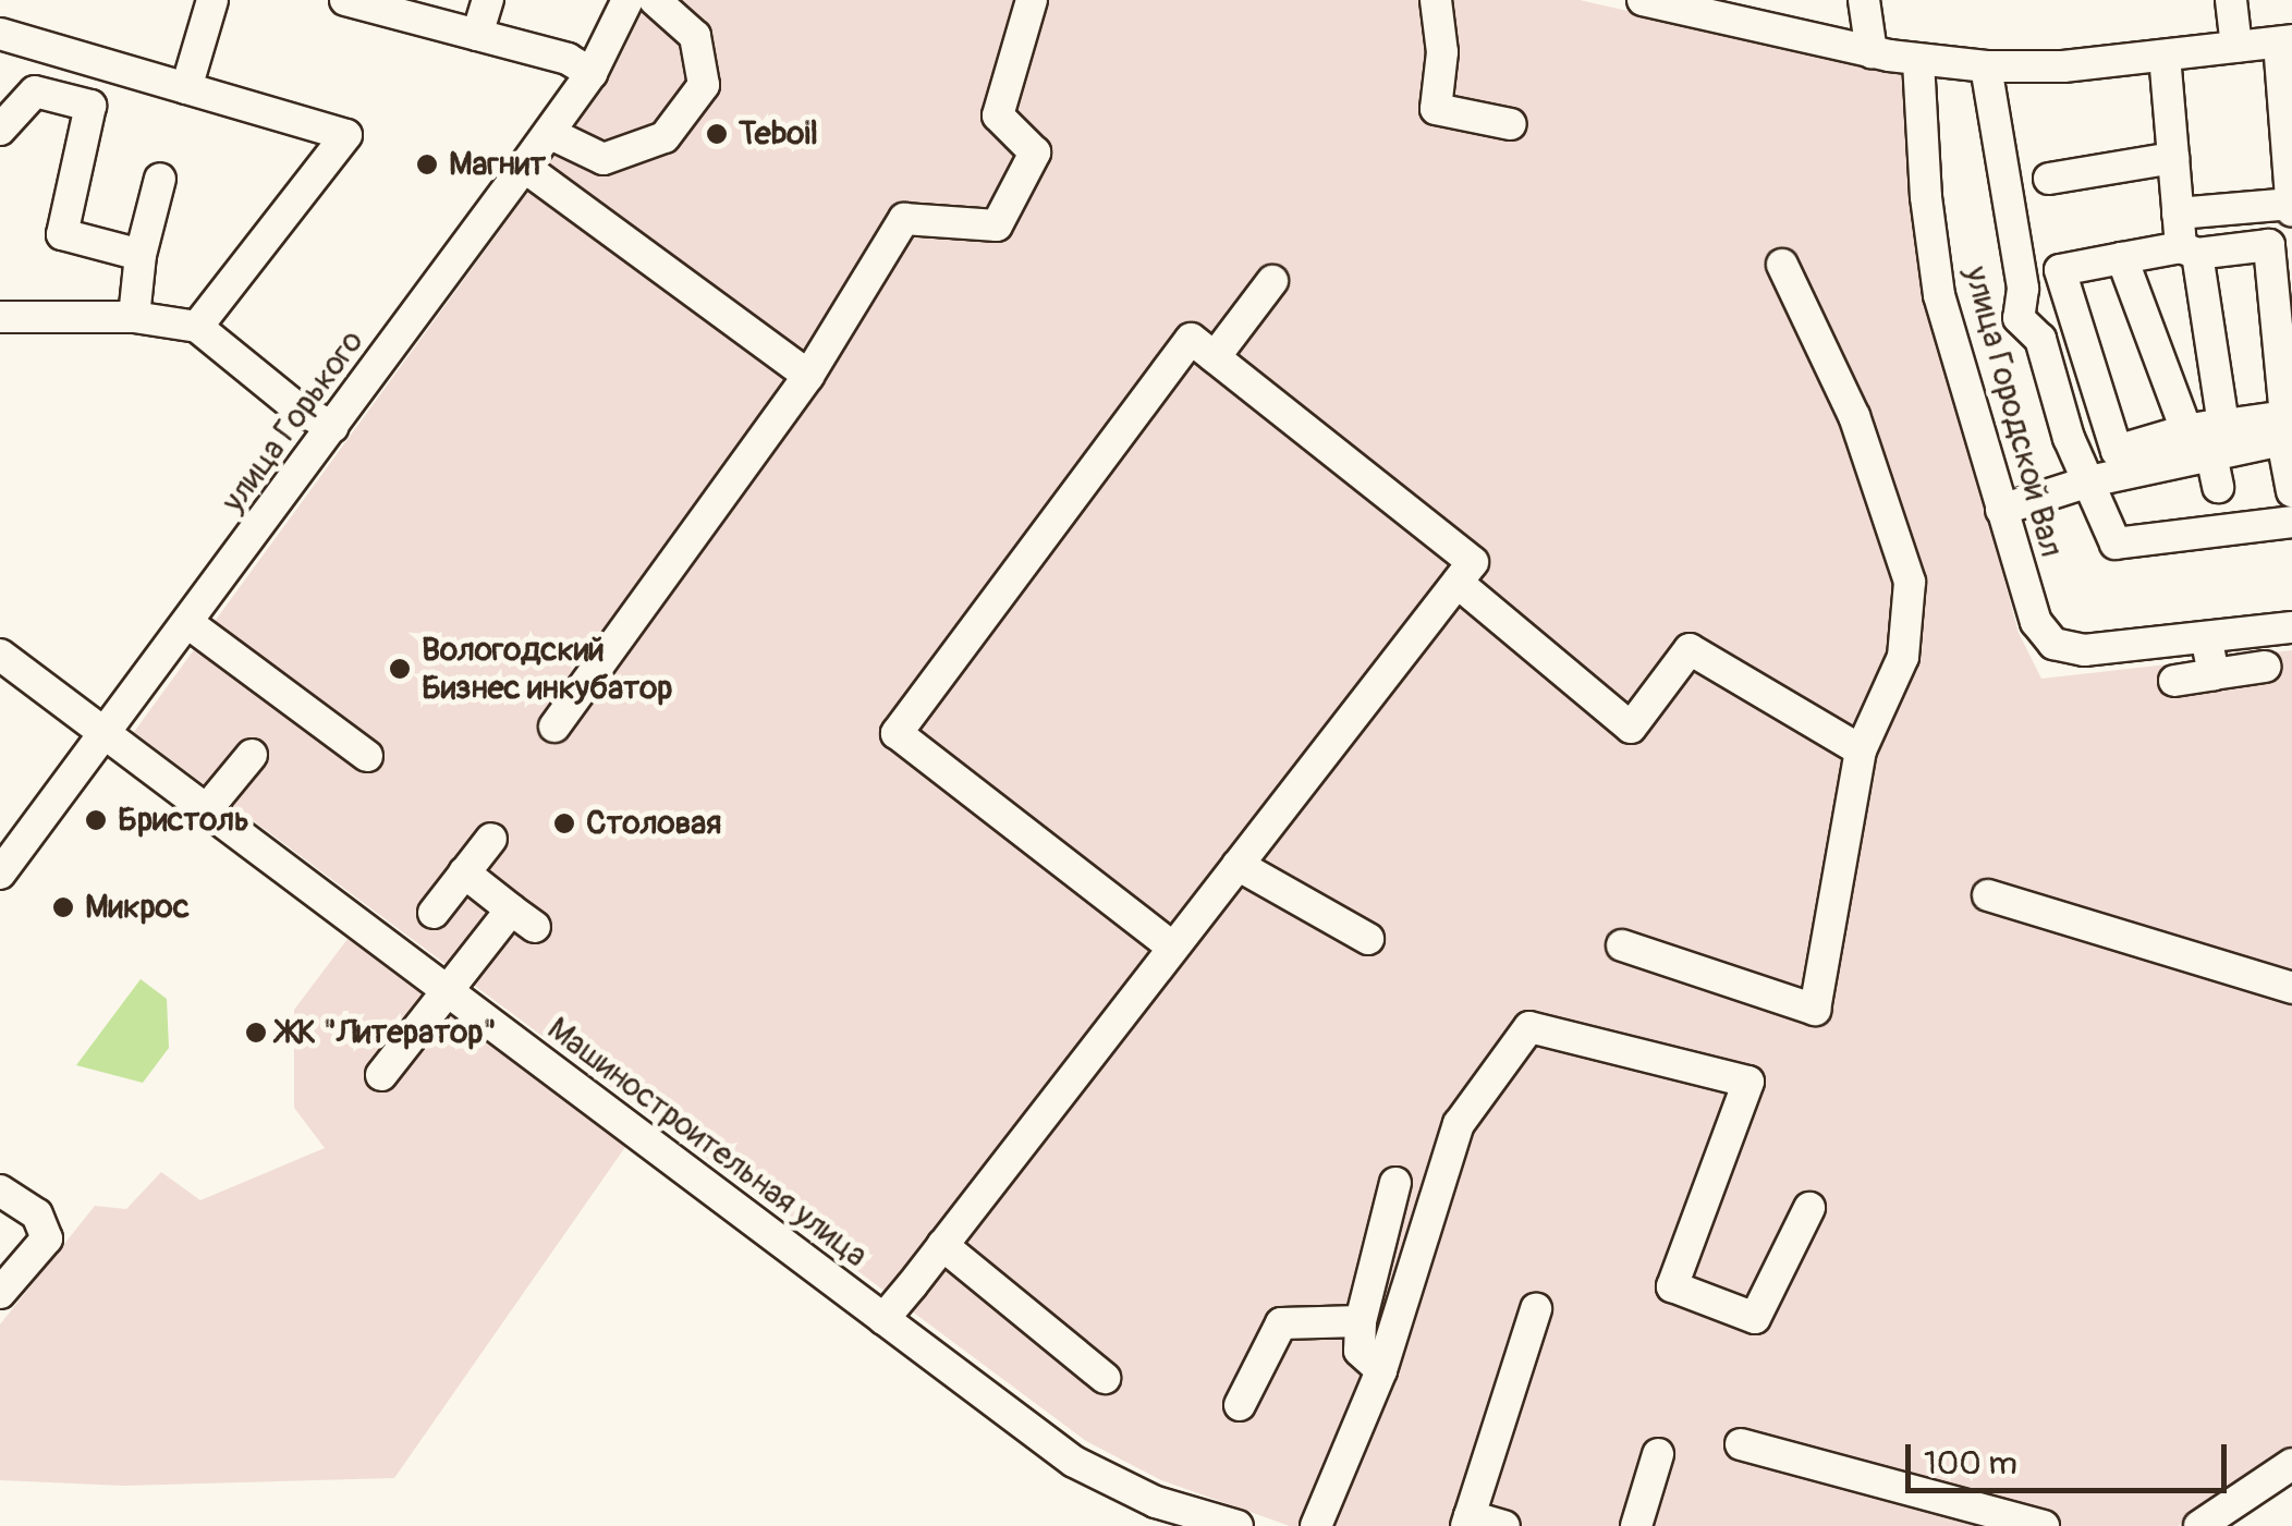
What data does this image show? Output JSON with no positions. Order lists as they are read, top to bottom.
{
  "streets": {
    "street": ["улица Городской Вал", "улица Горького", "Машиностроительная улица"]
  },
  "crossings": [
    ["улица Горького", "Машиностроительная улица"]
  ],
  "places": [
    "Teboil",
    "Магнит",
    "Вологодский Бизнес инкубатор",
    "Бристоль",
    "Столовая",
    "Микрос",
    "ЖК \"Литератор\""
  ],
  "scale_bar": "100 m"
}
